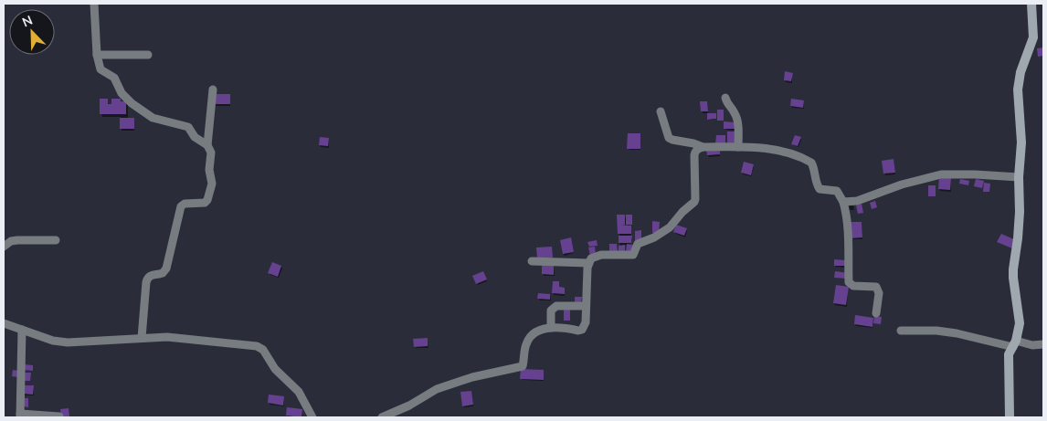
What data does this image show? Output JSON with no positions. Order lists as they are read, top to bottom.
{
  "north": "top left"
}
